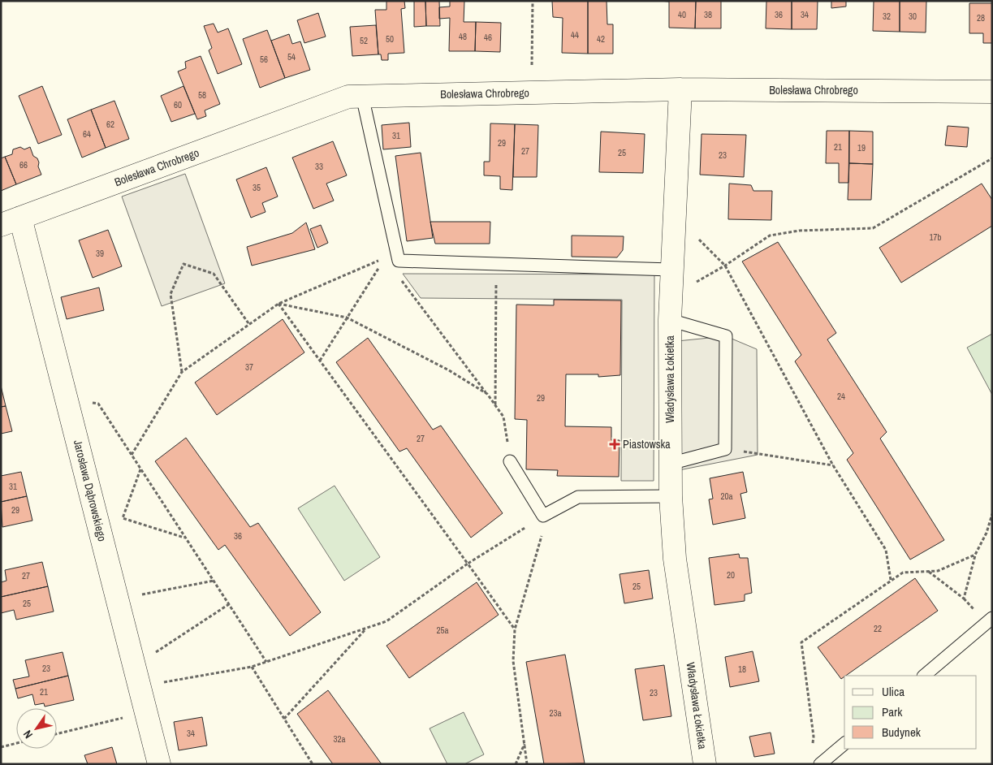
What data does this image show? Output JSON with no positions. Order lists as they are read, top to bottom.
{
  "streets": {
    "street": ["Bolesława Chrobrego", "Władysława Łokietka", "Jarosława Dąbrowskiego"]
  },
  "crossings": [
    ["Bolesława Chrobrego", "Władysława Łokietka"],
    ["Bolesława Chrobrego", "Jarosława Dąbrowskiego"]
  ],
  "places": {
    "health": ["Piastowska"]
  },
  "house_numbers": [
    "40",
    "38",
    "36",
    "34",
    "32",
    "30",
    "28",
    "44",
    "48",
    "46",
    "50",
    "42",
    "52",
    "54",
    "56",
    "58",
    "60",
    "62",
    "64",
    "31",
    "29",
    "21",
    "19",
    "27",
    "25",
    "23",
    "66",
    "33",
    "35",
    "17b",
    "39",
    "37",
    "24",
    "29",
    "27",
    "31",
    "20a",
    "29",
    "36",
    "20",
    "27",
    "25",
    "25",
    "22",
    "25a",
    "23",
    "18",
    "21",
    "23",
    "23a",
    "34",
    "32a"
  ],
  "legend": ["Ulica", "Park", "Budynek"],
  "north": "bottom left"
}
